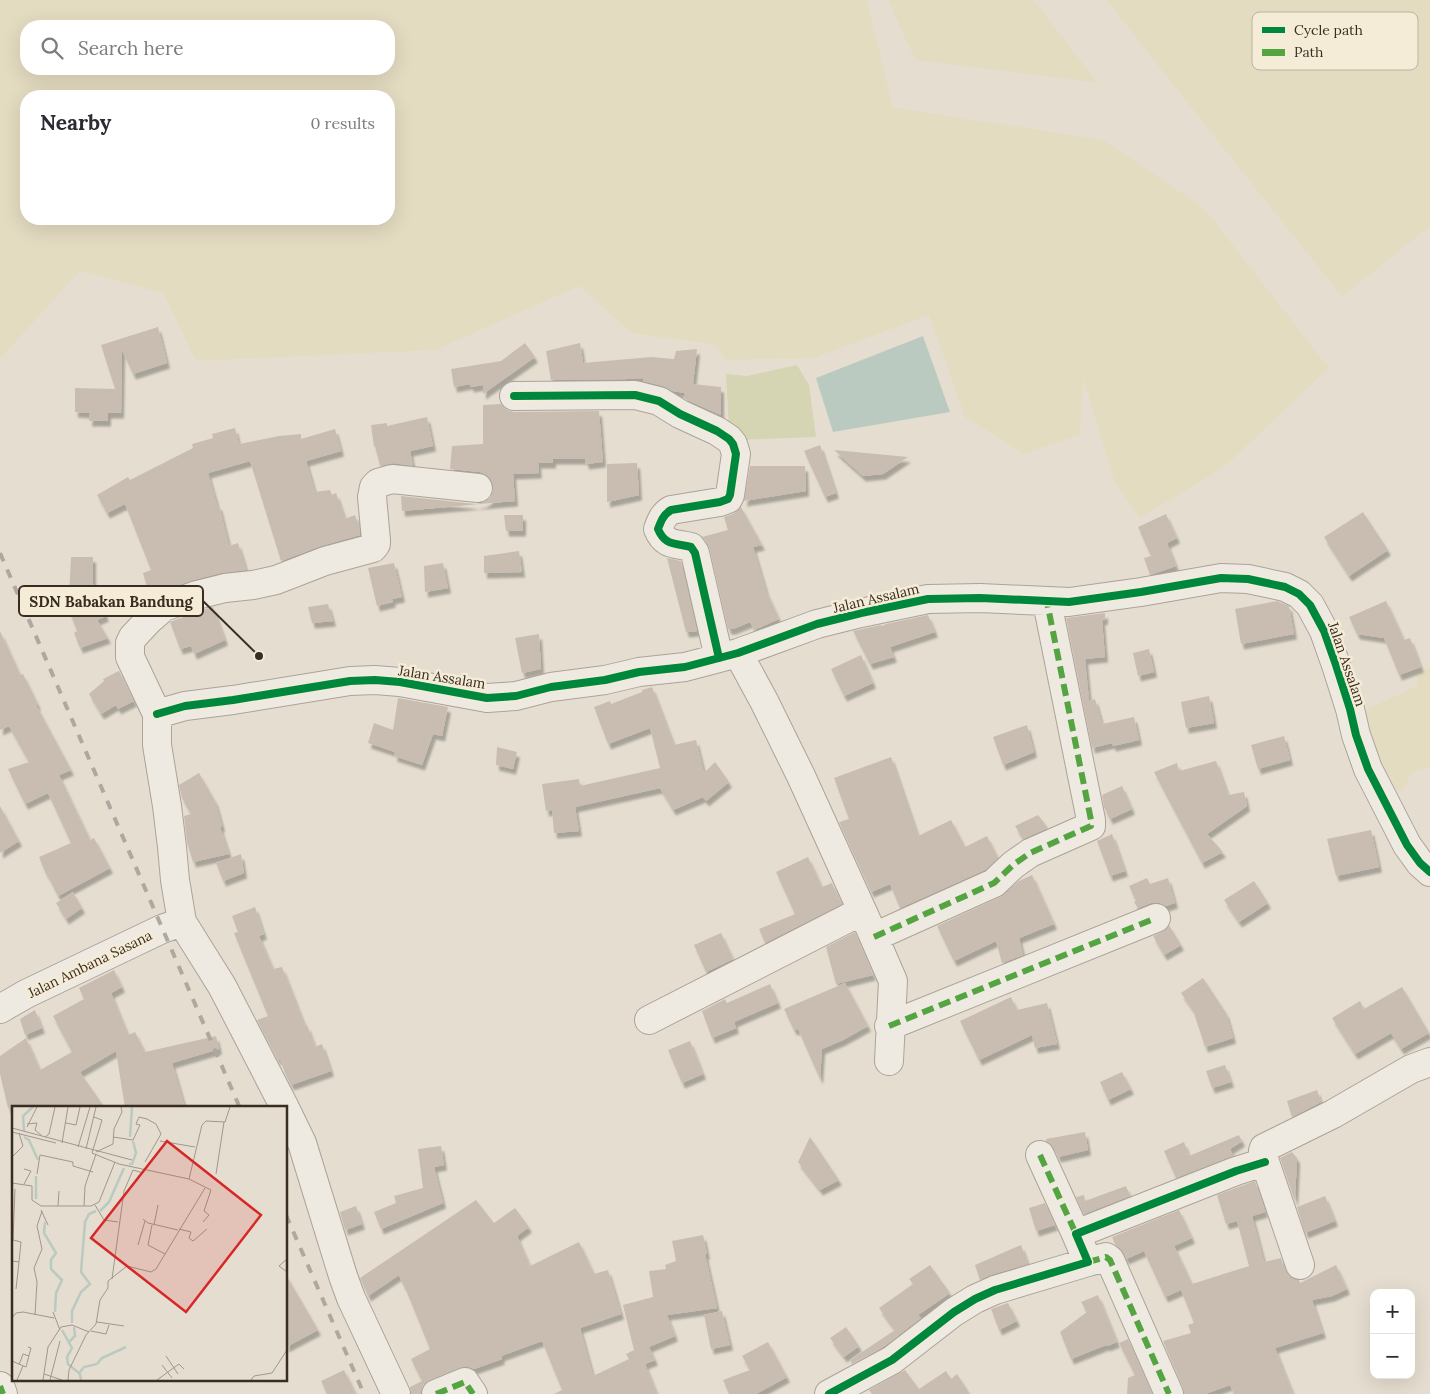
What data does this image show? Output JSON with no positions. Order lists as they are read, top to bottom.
{
  "streets": {
    "street": ["Jalan Assalam", "Jalan Ambana Sasana"]
  },
  "places": ["SDN Babakan Bandung"],
  "legend": ["Cycle path", "Path"],
  "page": {
    "search": "Search here",
    "heading": ["Nearby", "0 results"],
    "map_buttons": ["+", "−"]
  }
}
